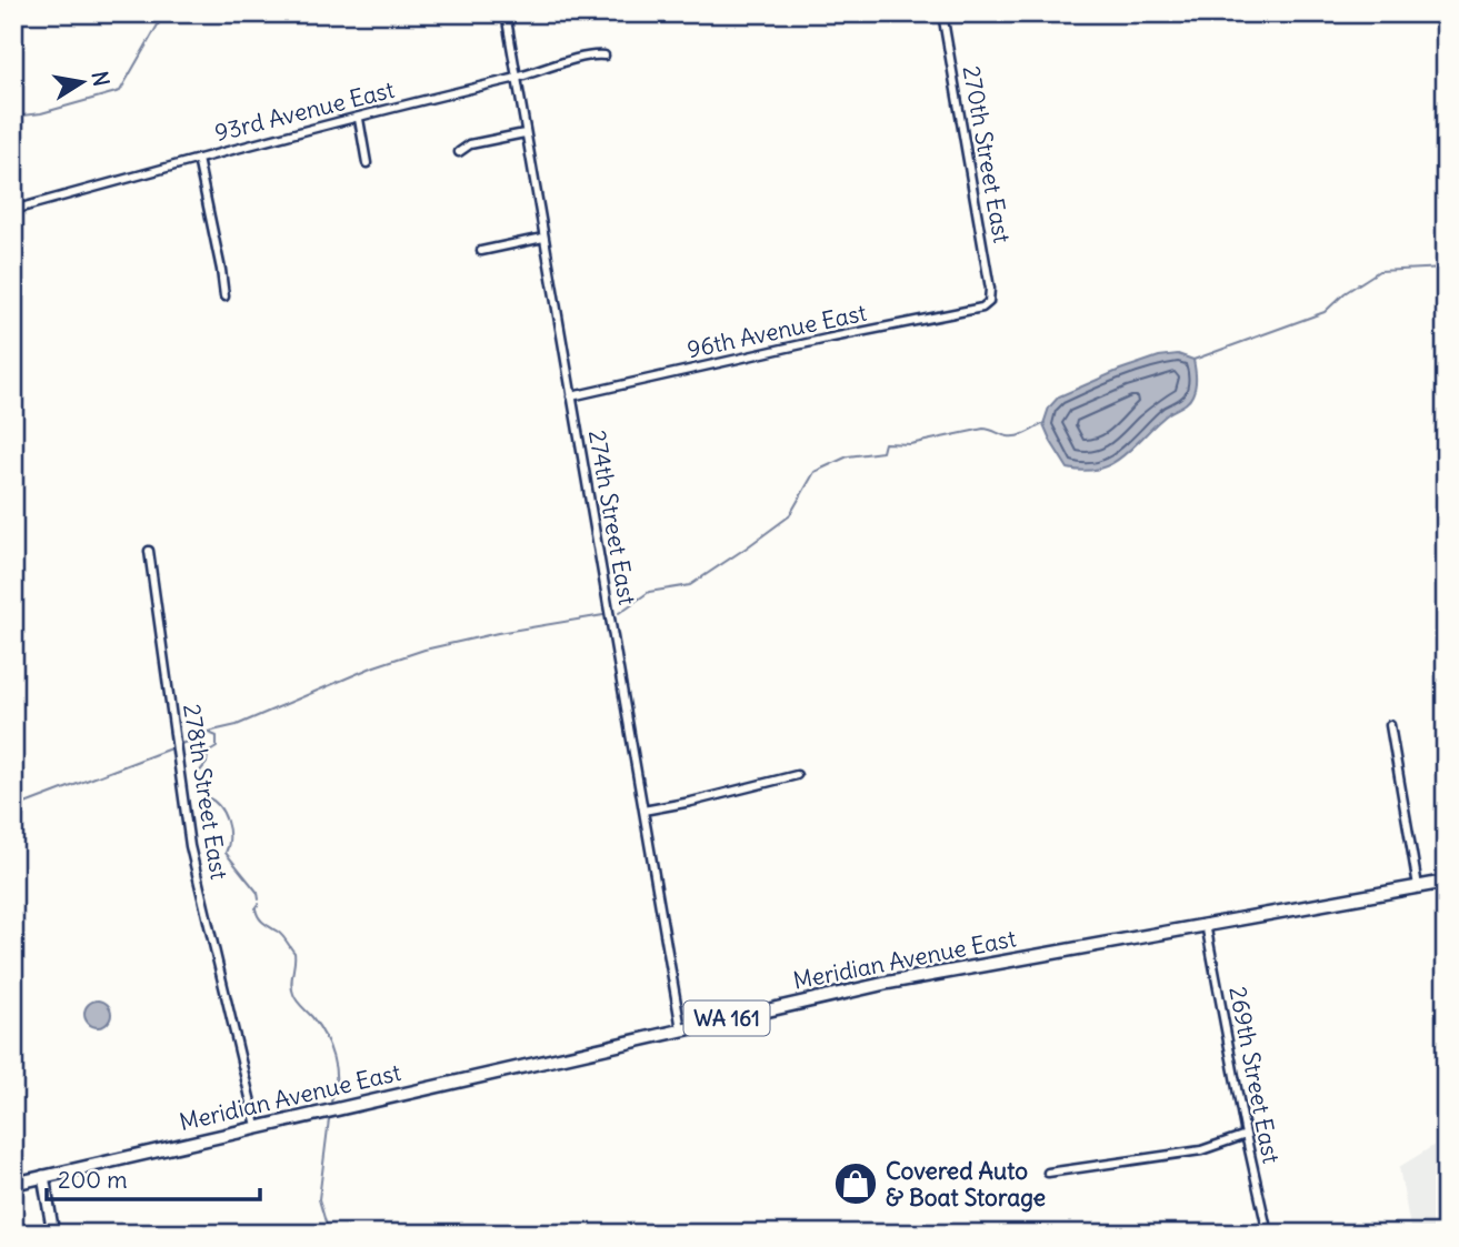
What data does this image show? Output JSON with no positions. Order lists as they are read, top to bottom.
{
  "streets": {
    "main road": ["Meridian Avenue East", "WA 161"],
    "street": [
      "93rd Avenue East",
      "270th Street East",
      "96th Avenue East",
      "274th Street East",
      "278th Street East",
      "269th Street East"
    ]
  },
  "crossings": [
    ["93rd Avenue East", "274th Street East"],
    ["270th Street East", "96th Avenue East"],
    ["96th Avenue East", "274th Street East"],
    ["274th Street East", "Meridian Avenue East"],
    ["278th Street East", "Meridian Avenue East"],
    ["Meridian Avenue East", "269th Street East"]
  ],
  "places": {
    "shop": ["Covered Auto & Boat Storage"]
  },
  "scale_bar": "200 m",
  "north": "right"
}
